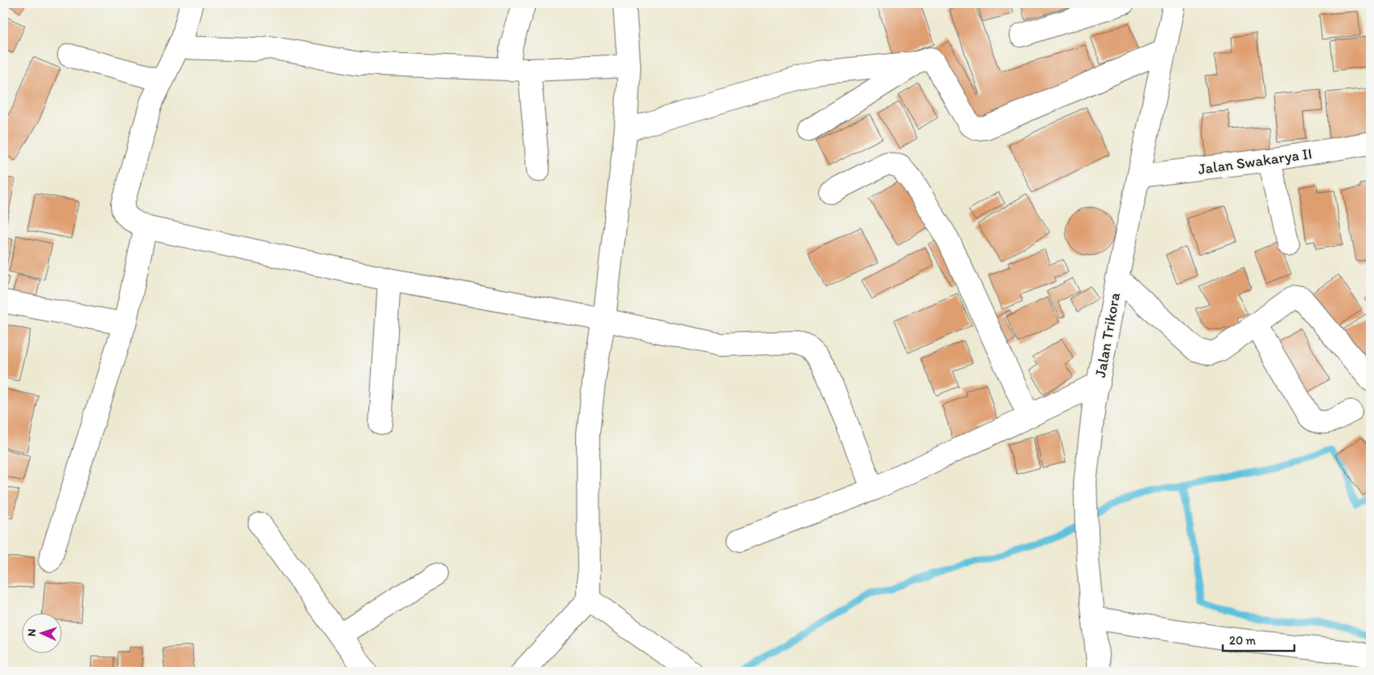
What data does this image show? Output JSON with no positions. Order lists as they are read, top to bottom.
{
  "streets": {
    "street": ["Jalan Swakarya II", "Jalan Trikora"]
  },
  "crossings": [
    ["Jalan Swakarya II", "Jalan Trikora"]
  ],
  "scale_bar": "20 m",
  "north": "left"
}
